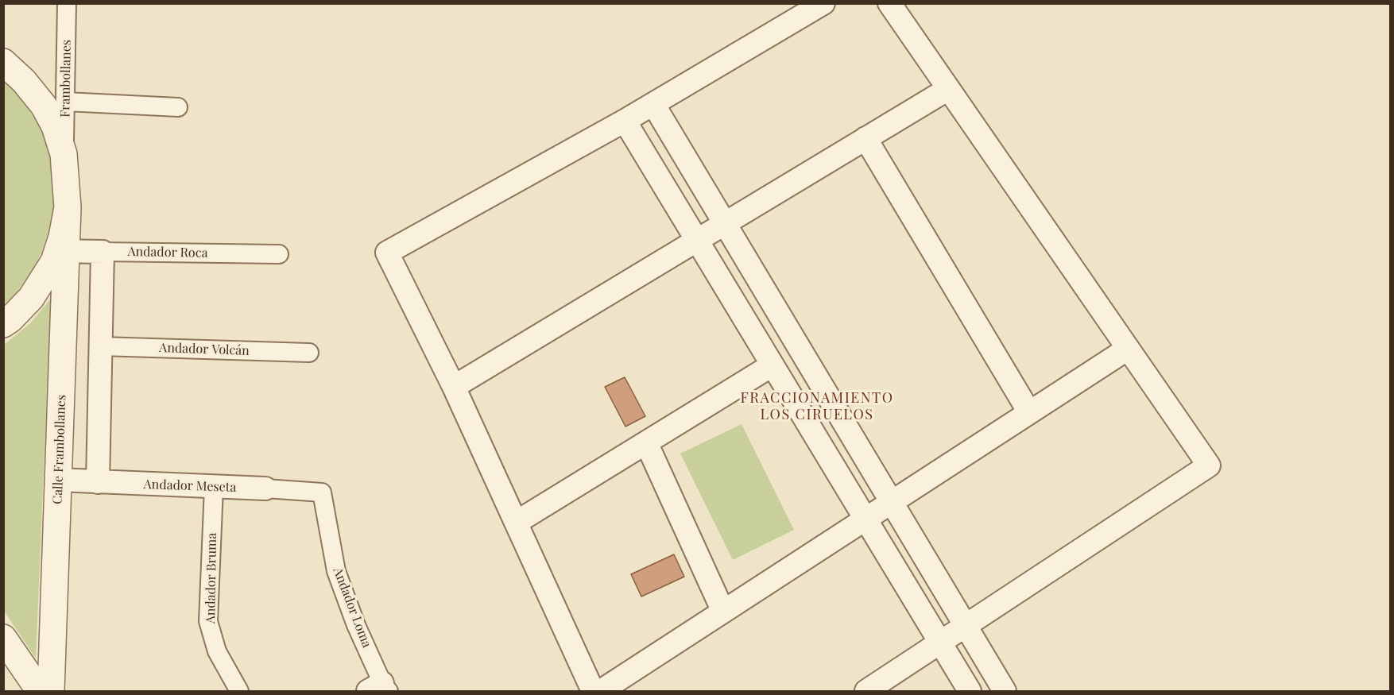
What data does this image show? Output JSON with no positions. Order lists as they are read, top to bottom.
{
  "streets": {
    "street": [
      "Frambollanes",
      "Andador Roca",
      "Andador Volcán",
      "Calle Frambollanes",
      "Andador Meseta",
      "Andador Bruma",
      "Andador Loma"
    ]
  },
  "crossings": [
    ["Andador Roca", "Calle Frambollanes"],
    ["Calle Frambollanes", "Andador Meseta"],
    ["Andador Meseta", "Andador Bruma"],
    ["Andador Meseta", "Andador Loma"]
  ],
  "districts": ["FRACCIONAMIENTO LOS CIRUELOS"]
}
